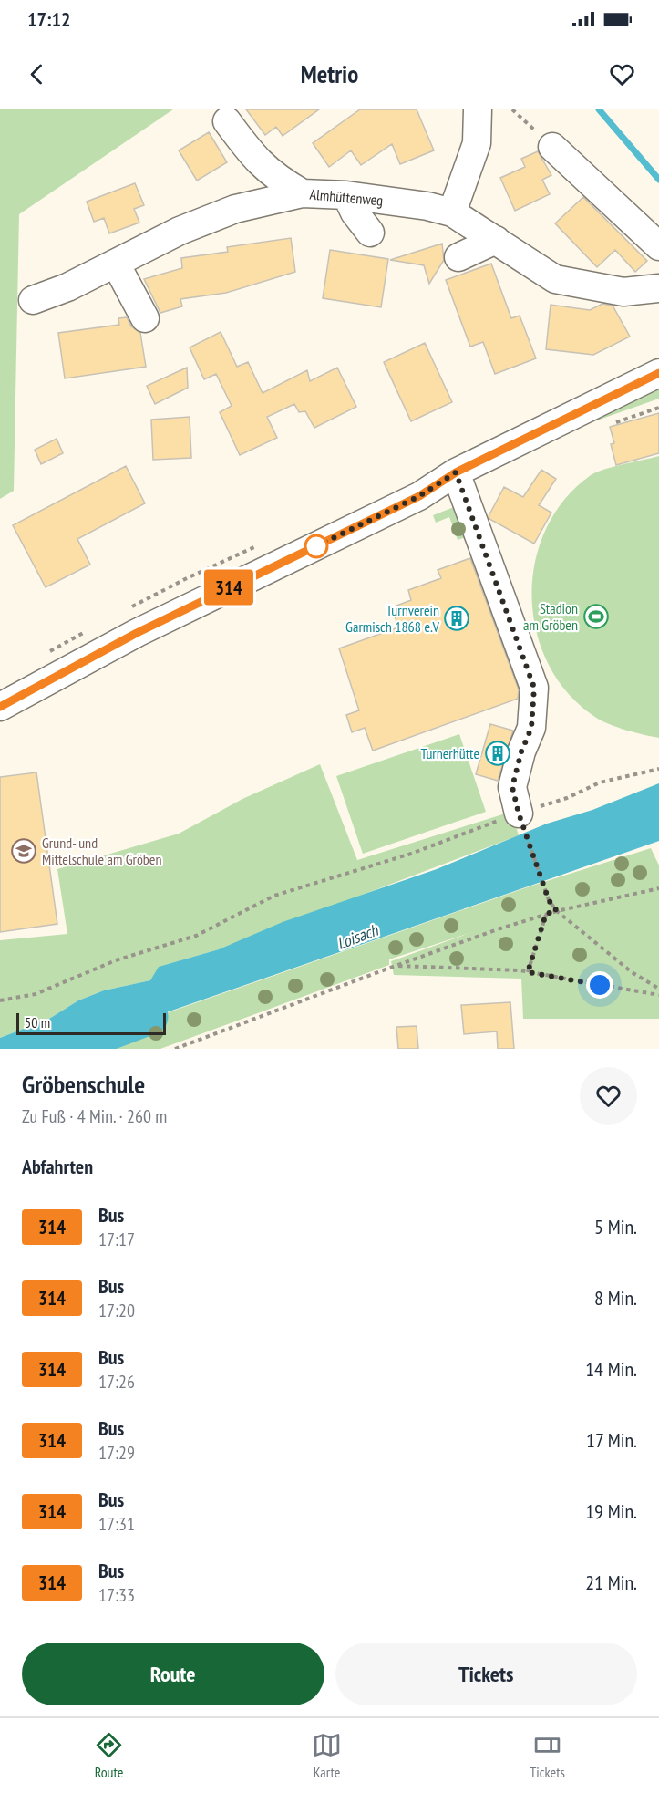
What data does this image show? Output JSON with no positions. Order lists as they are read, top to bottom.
{
  "streets": {
    "street": ["Almhüttenweg"]
  },
  "water": ["Loisach"],
  "places": {
    "sports": ["Stadion am Gröben"],
    "building": ["Turnverein Garmisch 1868 e.V", "Turnerhütte"],
    "school or university": ["Grund- und Mittelschule am Gröben"]
  },
  "lines": ["bus line 314"],
  "scale_bar": "50 m",
  "page": {
    "status": "17:12",
    "header": "Metrio",
    "on_map": "314",
    "scale": "50 m",
    "heading": [
      ["Gröbenschule", "Zu Fuß · 4 Min. · 260 m"],
      "Abfahrten"
    ],
    "list": [
      {
        "mark": "314",
        "name": "Bus",
        "note": "17:17",
        "value": "5 Min."
      },
      {
        "mark": "314",
        "name": "Bus",
        "note": "17:20",
        "value": "8 Min."
      },
      {
        "mark": "314",
        "name": "Bus",
        "note": "17:26",
        "value": "14 Min."
      },
      {
        "mark": "314",
        "name": "Bus",
        "note": "17:29",
        "value": "17 Min."
      },
      {
        "mark": "314",
        "name": "Bus",
        "note": "17:31",
        "value": "19 Min."
      },
      {
        "mark": "314",
        "name": "Bus",
        "note": "17:33",
        "value": "21 Min."
      }
    ],
    "buttons": ["Route", "Tickets"],
    "tabs": ["Route", "Karte", "Tickets"]
  }
}
